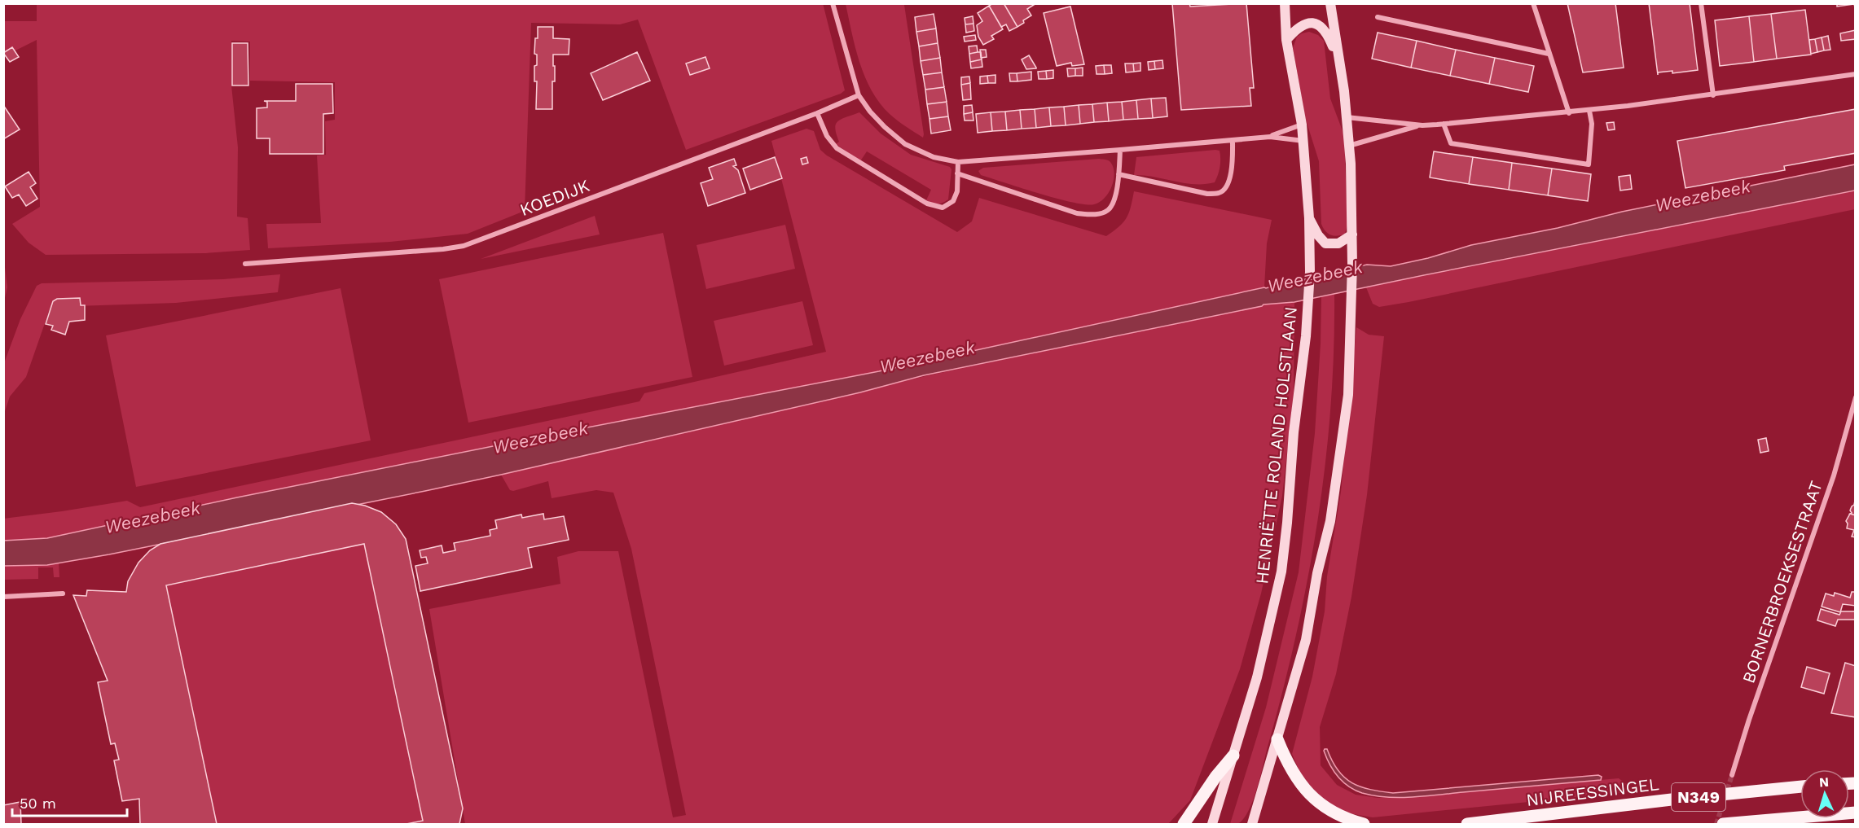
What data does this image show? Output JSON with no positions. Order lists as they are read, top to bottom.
{
  "streets": {
    "main road": ["HENRIËTTE ROLAND HOLSTLAAN", "NIJREESSINGEL", "N349"],
    "street": ["KOEDIJK", "BORNERBROEKSESTRAAT"]
  },
  "water": ["Weezebeek"],
  "scale_bar": "50 m",
  "north": "top"
}
